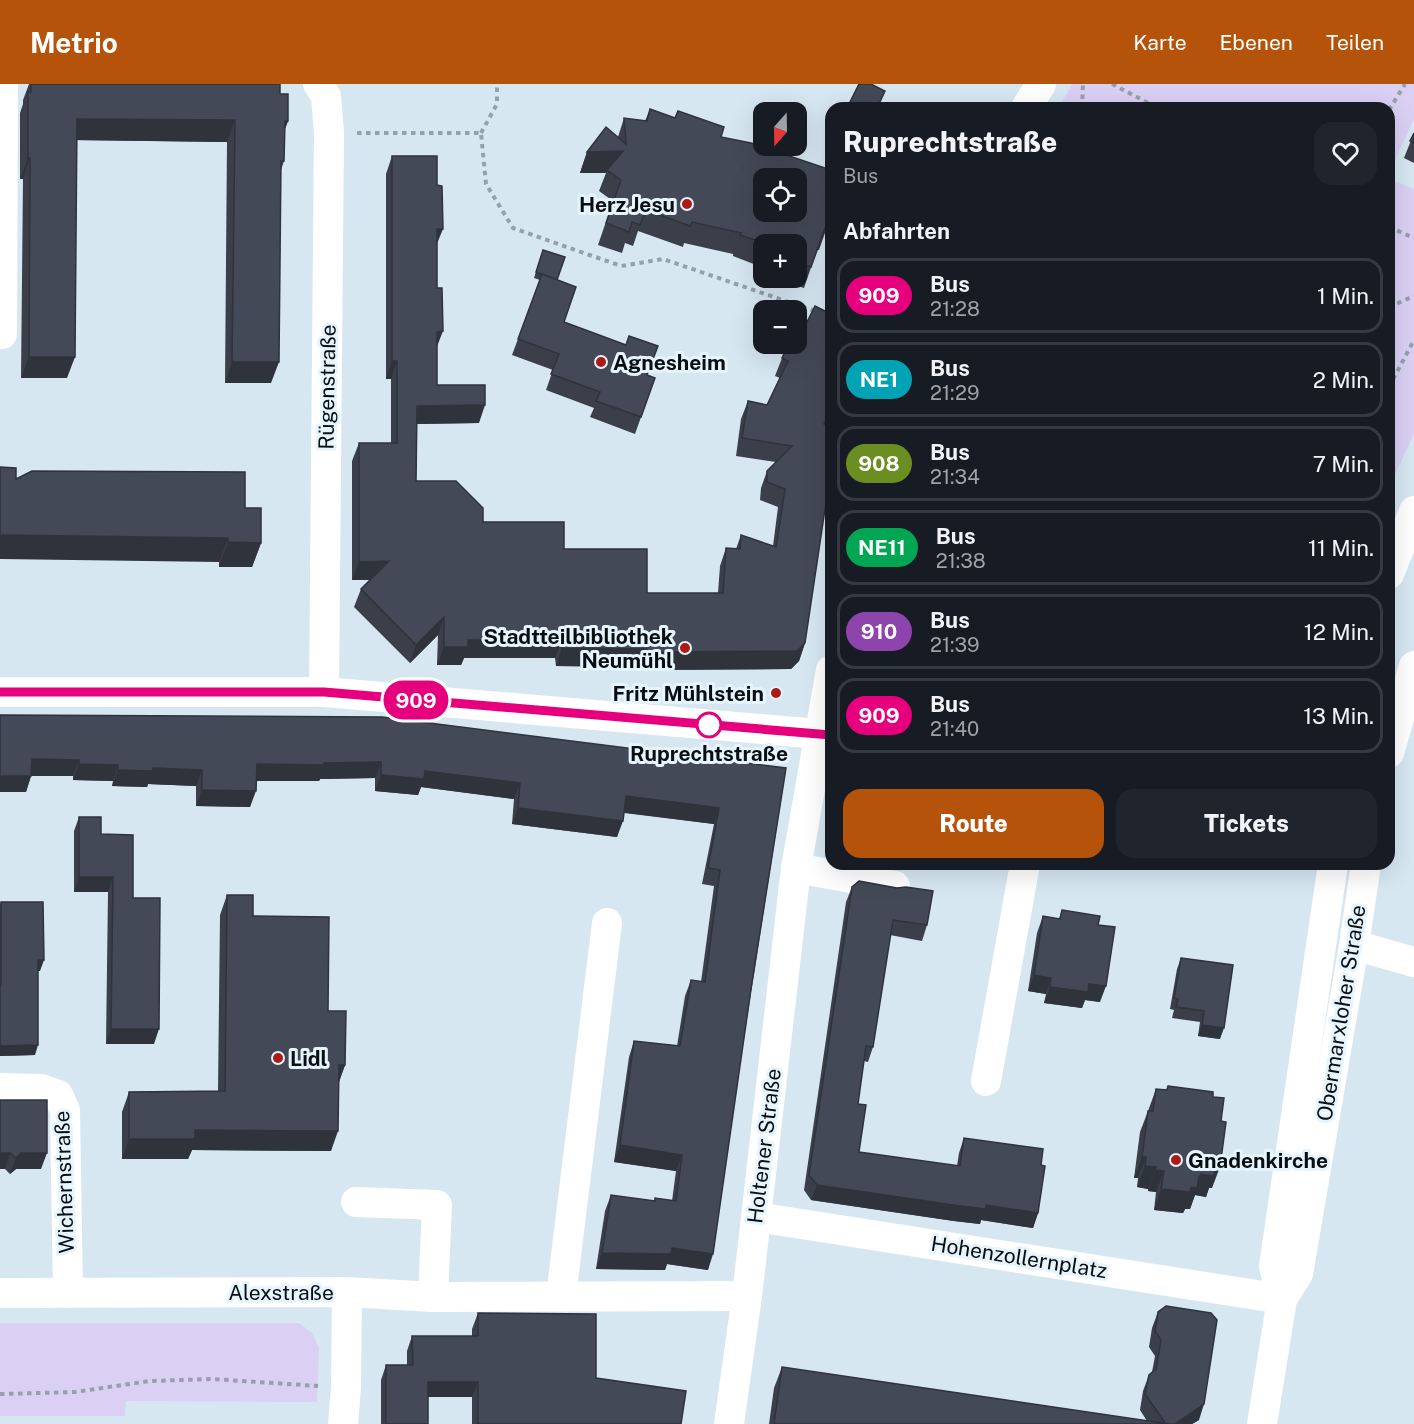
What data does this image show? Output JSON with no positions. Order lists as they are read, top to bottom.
{
  "streets": {
    "street": [
      "Rügenstraße",
      "Obermarxloher Straße",
      "Holtener Straße",
      "Wichernstraße",
      "Hohenzollernplatz",
      "Alexstraße"
    ]
  },
  "crossings": [
    ["Obermarxloher Straße", "Hohenzollernplatz"],
    ["Holtener Straße", "Hohenzollernplatz"],
    ["Holtener Straße", "Alexstraße"],
    ["Wichernstraße", "Alexstraße"]
  ],
  "places": [
    "Herz Jesu",
    "Agnesheim",
    "Stadtteilbibliothek Neumühl",
    "Fritz Mühlstein",
    "Ruprechtstraße",
    "Lidl",
    "Gnadenkirche"
  ],
  "lines": ["bus line 909"],
  "north": "bottom",
  "page": {
    "header": "Metrio",
    "nav": ["Karte", "Ebenen", "Teilen"],
    "on_map": "909",
    "map_buttons": ["+", "−"],
    "heading": [
      ["Ruprechtstraße", "Bus"],
      "Abfahrten"
    ],
    "list": [
      {
        "mark": "909",
        "name": "Bus",
        "note": "21:28",
        "value": "1 Min."
      },
      {
        "mark": "NE1",
        "name": "Bus",
        "note": "21:29",
        "value": "2 Min."
      },
      {
        "mark": "908",
        "name": "Bus",
        "note": "21:34",
        "value": "7 Min."
      },
      {
        "mark": "NE11",
        "name": "Bus",
        "note": "21:38",
        "value": "11 Min."
      },
      {
        "mark": "910",
        "name": "Bus",
        "note": "21:39",
        "value": "12 Min."
      },
      {
        "mark": "909",
        "name": "Bus",
        "note": "21:40",
        "value": "13 Min."
      }
    ],
    "buttons": ["Route", "Tickets"]
  }
}
